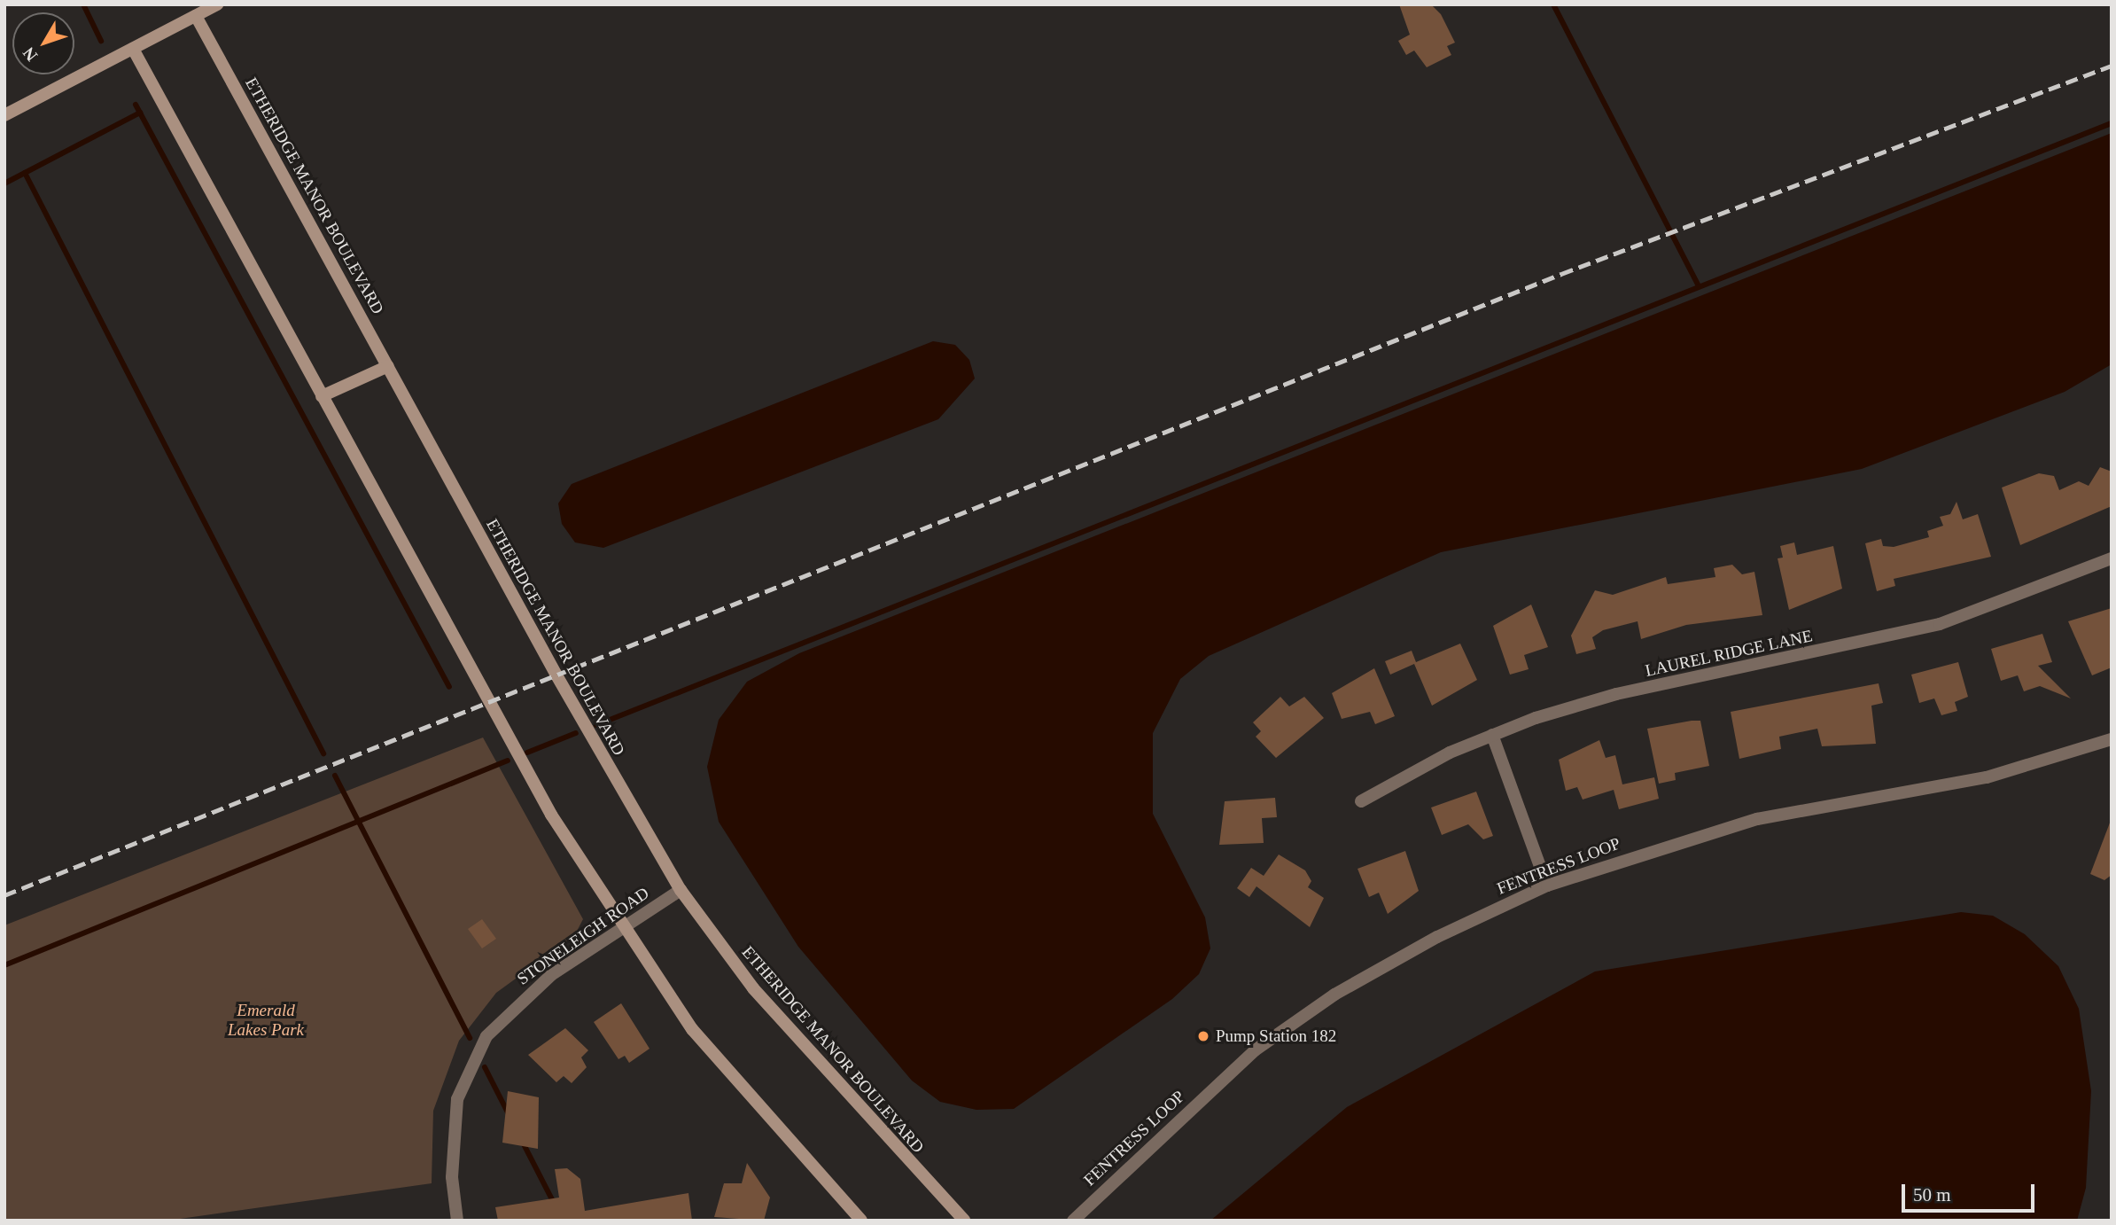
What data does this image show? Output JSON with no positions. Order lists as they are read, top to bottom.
{
  "streets": {
    "main road": ["ETHERIDGE MANOR BOULEVARD"],
    "street": ["LAUREL RIDGE LANE", "FENTRESS LOOP", "STONELEIGH ROAD"]
  },
  "crossings": [
    ["ETHERIDGE MANOR BOULEVARD", "STONELEIGH ROAD"]
  ],
  "parks": ["Emerald Lakes Park"],
  "places": ["Pump Station 182"],
  "scale_bar": "50 m",
  "north": "bottom left"
}
